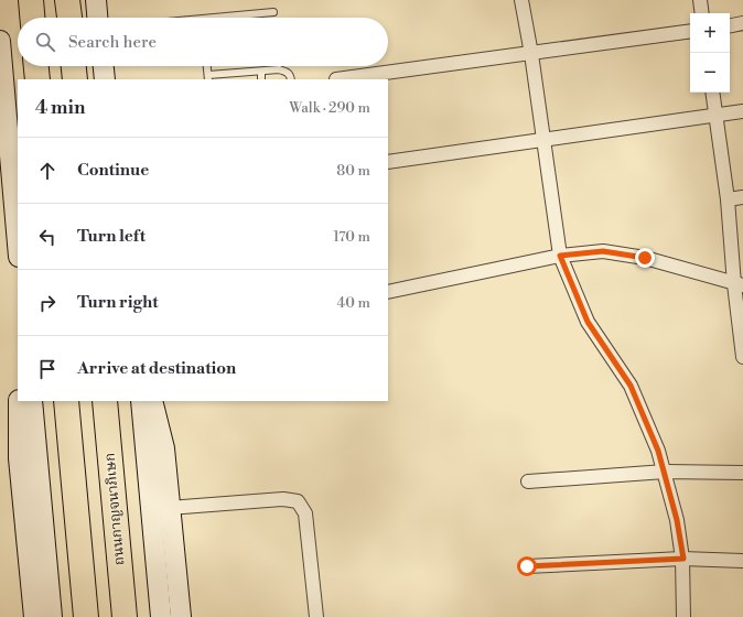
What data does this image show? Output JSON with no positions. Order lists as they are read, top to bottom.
{
  "streets": {
    "highway": ["ถนนกาญจนาภิเษก"]
  },
  "page": {
    "map_buttons": ["+", "−"],
    "search": "Search here",
    "heading": ["4 min", "Walk · 290 m"],
    "list": [
      ["Continue", "80 m"],
      ["Turn left", "170 m"],
      ["Turn right", "40 m"],
      "Arrive at destination"
    ]
  }
}
